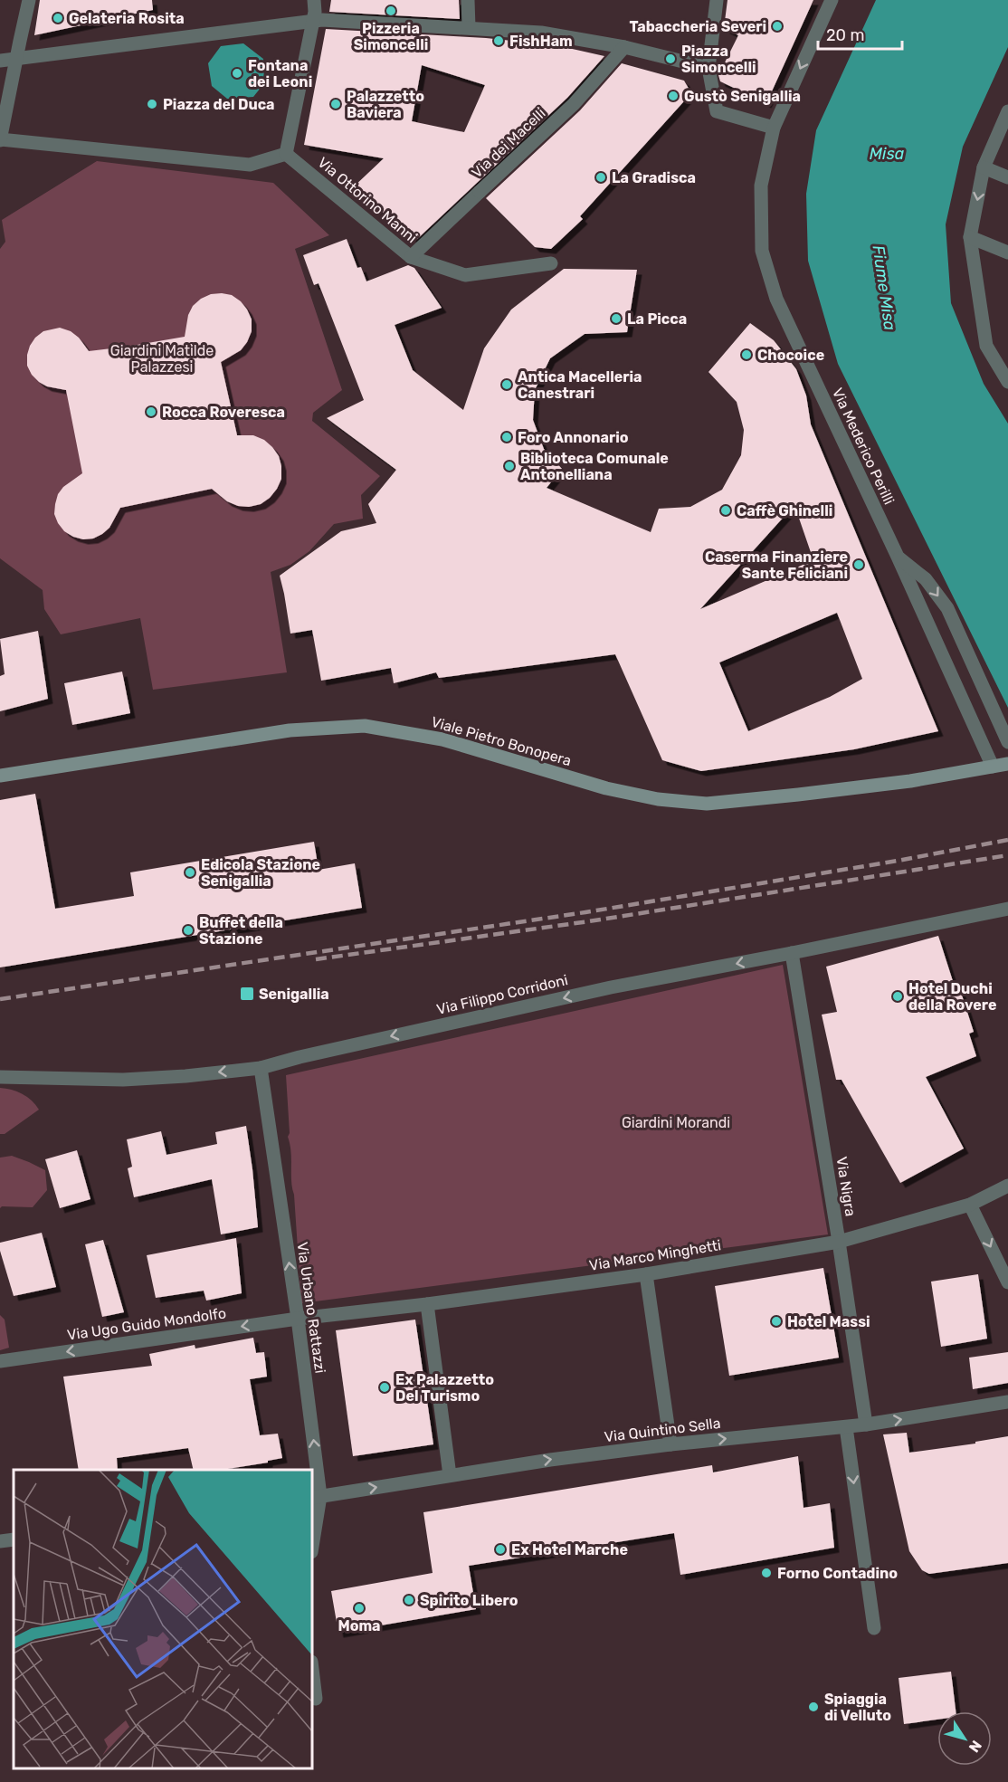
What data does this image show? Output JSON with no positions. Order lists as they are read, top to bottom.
{
  "streets": {
    "main road": ["Viale Pietro Bonopera"],
    "street": [
      "Via dei Macelli",
      "Via Ottorino Manni",
      "Via Mederico Perilli",
      "Via Filippo Corridoni",
      "Via Nigra",
      "Via Marco Minghetti",
      "Via Urbano Rattazzi",
      "Via Ugo Guido Mondolfo",
      "Via Quintino Sella"
    ]
  },
  "crossings": [
    ["Via dei Macelli", "Via Ottorino Manni"],
    ["Via Mederico Perilli", "Viale Pietro Bonopera"],
    ["Via Filippo Corridoni", "Via Nigra"],
    ["Via Filippo Corridoni", "Via Urbano Rattazzi"],
    ["Via Nigra", "Via Marco Minghetti"],
    ["Via Nigra", "Via Quintino Sella"],
    ["Via Marco Minghetti", "Via Urbano Rattazzi"],
    ["Via Marco Minghetti", "Via Ugo Guido Mondolfo"],
    ["Via Urbano Rattazzi", "Via Ugo Guido Mondolfo"],
    ["Via Urbano Rattazzi", "Via Quintino Sella"]
  ],
  "one_way": [
    "Via Filippo Corridoni",
    "Via Urbano Rattazzi",
    "Via Ugo Guido Mondolfo",
    "Via Quintino Sella"
  ],
  "water": ["Misa", "Fiume Misa"],
  "parks": ["Giardini Matilde Palazzesi", "Giardini Morandi"],
  "places": {
    "other": [
      "Pizzeria Simoncelli",
      "Gelateria Rosita",
      "Tabaccheria Severi",
      "FishHam",
      "Piazza Simoncelli",
      "Fontana dei Leoni",
      "Gustò Senigallia",
      "Piazza del Duca",
      "Palazzetto Baviera",
      "La Gradisca",
      "La Picca",
      "Chocoice",
      "Antica Macelleria Canestrari",
      "Rocca Roveresca",
      "Foro Annonario",
      "Biblioteca Comunale Antonelliana",
      "Caffè Ghinelli",
      "Caserma Finanziere Sante Feliciani",
      "Edicola Stazione Senigallia",
      "Buffet della Stazione",
      "Hotel Duchi della Rovere",
      "Hotel Massi",
      "Ex Palazzetto Del Turismo",
      "Ex Hotel Marche",
      "Forno Contadino",
      "Spirito Libero",
      "Moma",
      "Spiaggia di Velluto"
    ],
    "transit": ["Senigallia"]
  },
  "scale_bar": "20 m",
  "north": "bottom right"
}
